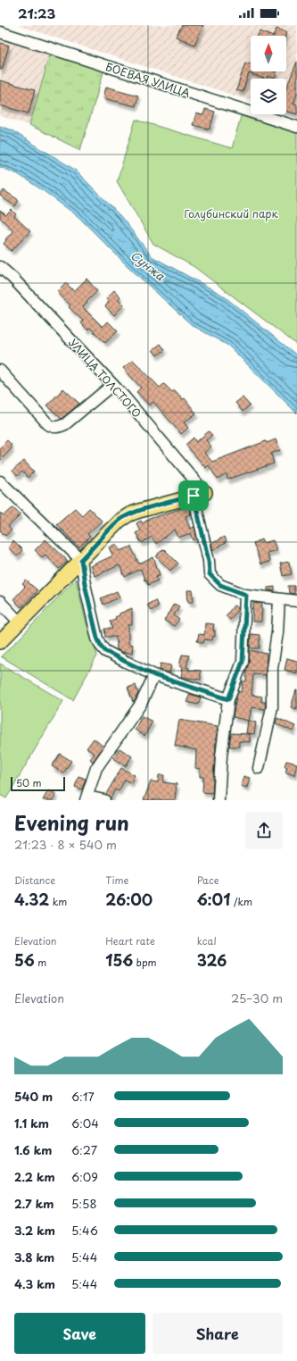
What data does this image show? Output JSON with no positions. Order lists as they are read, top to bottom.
{
  "streets": {
    "street": ["БОЕВАЯ УЛИЦА", "УЛИЦА ТОЛСТОГО"]
  },
  "water": ["Сунжа"],
  "parks": ["Голубинский парк"],
  "scale_bar": "50 m",
  "north": "top",
  "page": {
    "status": "21:23",
    "scale": "50 m",
    "heading": ["Evening run", "21:23 · 8 × 540 m"],
    "stats": [
      ["Distance", "4.32 km"],
      ["Time", "26:00"],
      ["Pace", "6:01 /km"],
      ["Elevation", "56 m"],
      ["Heart rate", "156 bpm"],
      ["kcal", "326"]
    ],
    "chart": ["Elevation", "25–30 m"],
    "list": [
      {
        "name": "540 m",
        "note": "6:17"
      },
      {
        "name": "1.1 km",
        "note": "6:04"
      },
      {
        "name": "1.6 km",
        "note": "6:27"
      },
      {
        "name": "2.2 km",
        "note": "6:09"
      },
      {
        "name": "2.7 km",
        "note": "5:58"
      },
      {
        "name": "3.2 km",
        "note": "5:46"
      },
      {
        "name": "3.8 km",
        "note": "5:44"
      },
      {
        "name": "4.3 km",
        "note": "5:44"
      }
    ],
    "buttons": ["Save", "Share"]
  }
}
